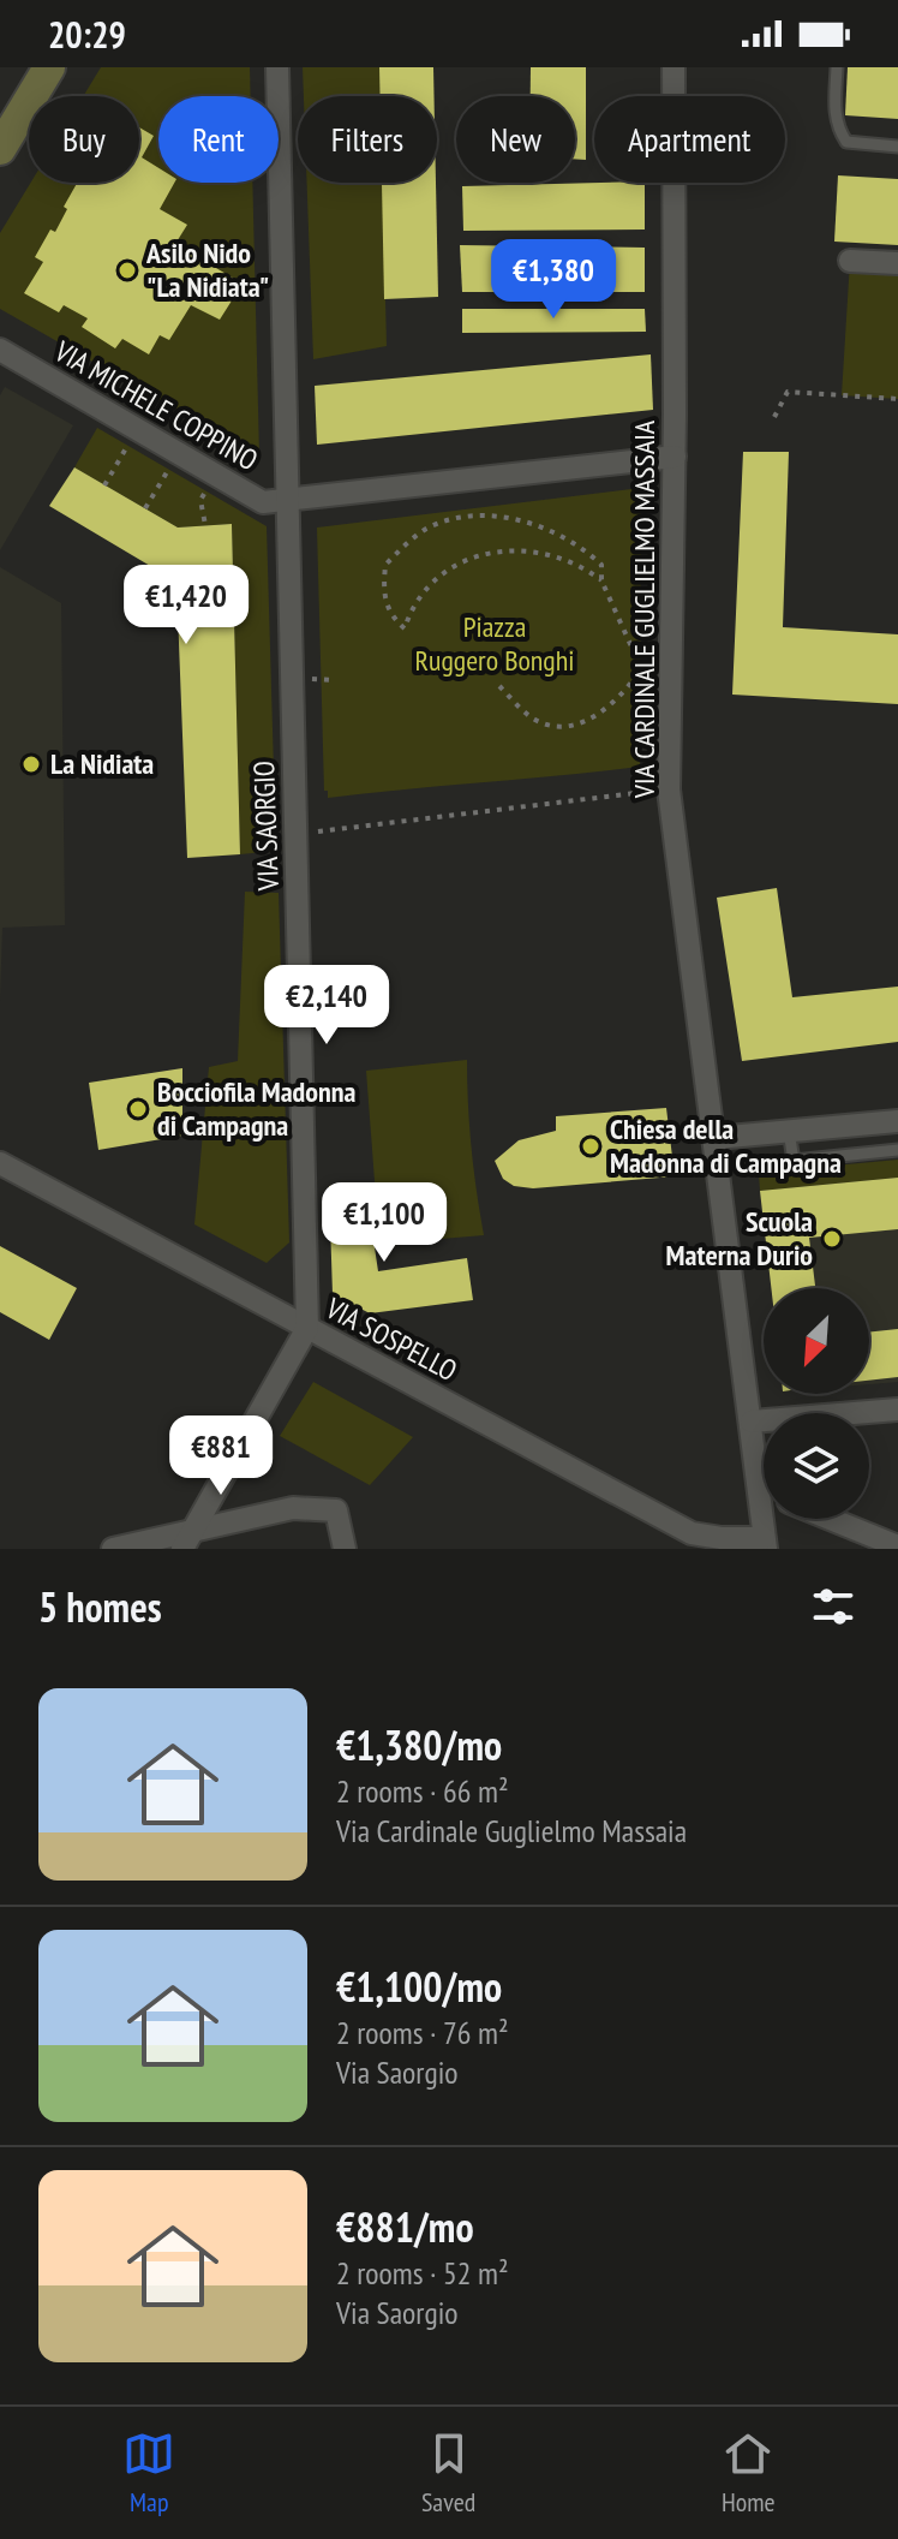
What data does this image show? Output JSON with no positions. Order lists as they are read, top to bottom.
{
  "streets": {
    "street": [
      "VIA MICHELE COPPINO",
      "VIA CARDINALE GUGLIELMO MASSAIA",
      "VIA SAORGIO",
      "VIA SOSPELLO"
    ]
  },
  "crossings": [
    ["VIA MICHELE COPPINO", "VIA SAORGIO"],
    ["VIA CARDINALE GUGLIELMO MASSAIA", "VIA SOSPELLO"],
    ["VIA SAORGIO", "VIA SOSPELLO"]
  ],
  "parks": ["Piazza Ruggero Bonghi"],
  "places": [
    "Asilo Nido \"La Nidiata\"",
    "La Nidiata",
    "Bocciofila Madonna di Campagna",
    "Chiesa della Madonna di Campagna",
    "Scuola Materna Durio"
  ],
  "north": "bottom left",
  "page": {
    "status": "20:29",
    "chip": [
      "Buy",
      "Rent",
      "Filters",
      "New",
      "Apartment"
    ],
    "price": [
      "€1,380",
      "€1,420",
      "€2,140",
      "€1,100",
      "€881"
    ],
    "heading": "5 homes",
    "list": [
      {
        "name": "€1,380/mo",
        "note": "2 rooms · 66 m² · Via Cardinale Guglielmo Massaia"
      },
      {
        "name": "€1,100/mo",
        "note": "2 rooms · 76 m² · Via Saorgio"
      },
      {
        "name": "€881/mo",
        "note": "2 rooms · 52 m² · Via Saorgio"
      }
    ],
    "tabs": ["Map", "Saved", "Home"]
  }
}
